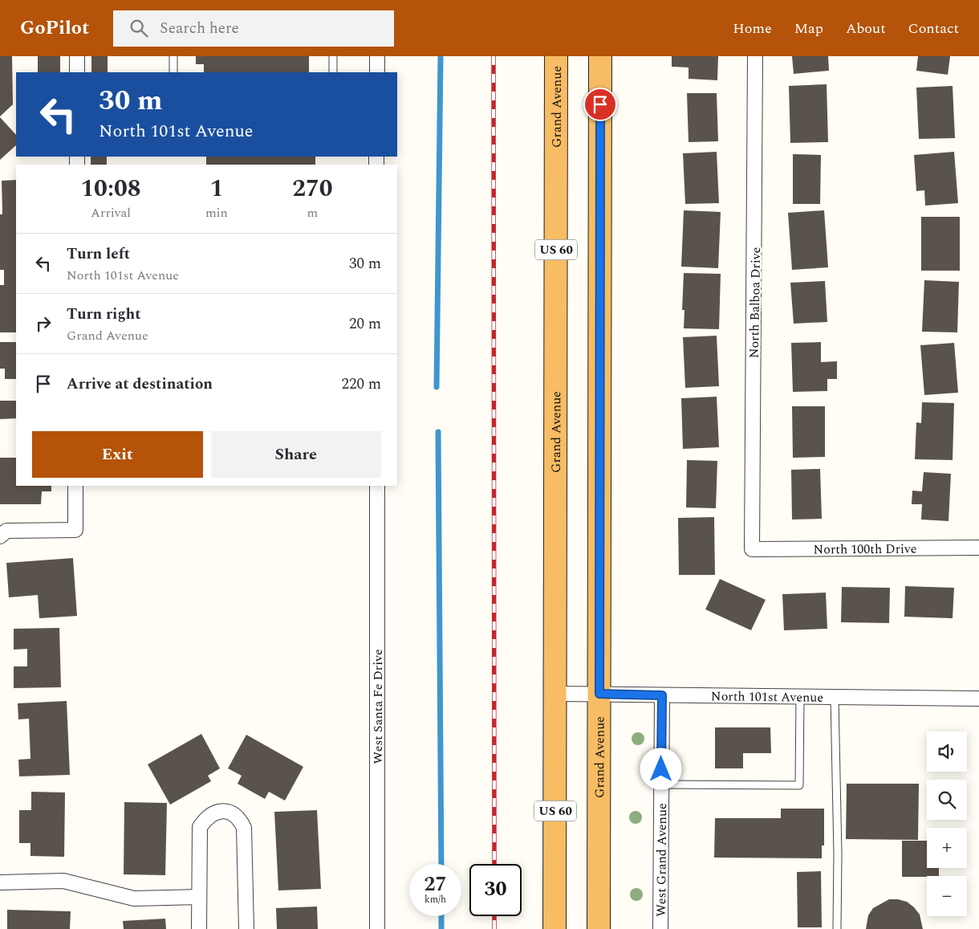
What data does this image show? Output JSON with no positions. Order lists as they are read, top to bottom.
{
  "streets": {
    "highway": ["Grand Avenue", "US 60"],
    "street": [
      "North Balboa Drive",
      "North 100th Drive",
      "North 101st Avenue",
      "West Santa Fe Drive",
      "West Grand Avenue"
    ]
  },
  "crossings": [
    ["Grand Avenue", "North 101st Avenue"],
    ["North Balboa Drive", "North 100th Drive"],
    ["North 101st Avenue", "West Grand Avenue"]
  ],
  "page": {
    "header": "GoPilot",
    "search": "Search here",
    "nav": [
      "Home",
      "Map",
      "About",
      "Contact"
    ],
    "turn": ["30 m", "North 101st Avenue"],
    "eta": [
      "10:08",
      "Arrival",
      "1",
      "min",
      "270",
      "m"
    ],
    "list": [
      {
        "name": "Turn left",
        "note": "North 101st Avenue",
        "value": "30 m"
      },
      {
        "name": "Turn right",
        "note": "Grand Avenue",
        "value": "20 m"
      },
      {
        "name": "Arrive at destination",
        "value": "220 m"
      }
    ],
    "buttons": ["Exit", "Share"],
    "map_buttons": ["+", "−"],
    "speed": "27 km/h",
    "limit": "30"
  }
}
